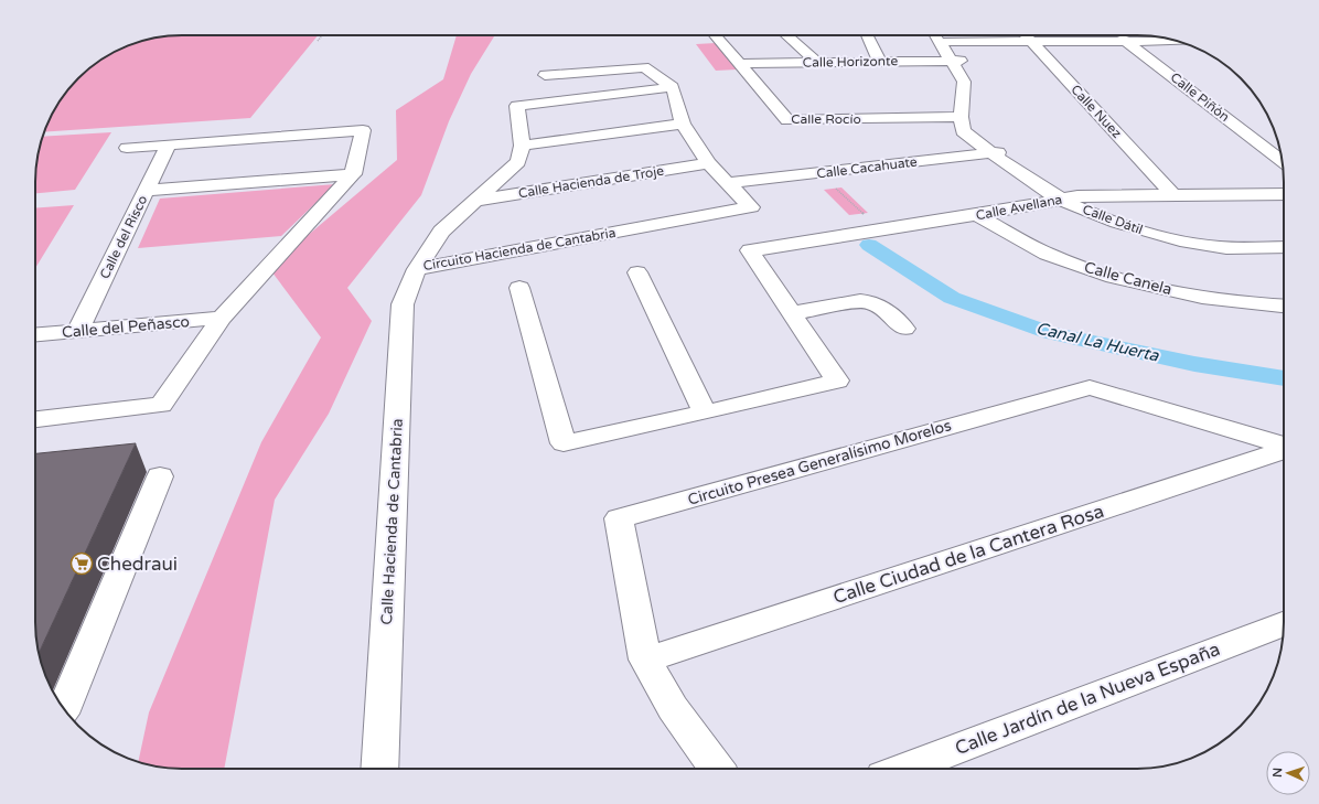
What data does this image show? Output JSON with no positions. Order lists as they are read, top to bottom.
{
  "streets": {
    "street": [
      "Calle Horizonte",
      "Calle Piñón",
      "Calle Nuez",
      "Calle Rocío",
      "Calle Cacahuate",
      "Calle Hacienda de Troje",
      "Calle Avellana",
      "Calle Dátil",
      "Calle del Risco",
      "Circuito Hacienda de Cantabria",
      "Calle Canela",
      "Calle del Peñasco",
      "Circuito Presea Generalísimo Morelos",
      "Calle Hacienda de Cantabria",
      "Calle Ciudad de la Cantera Rosa",
      "Calle Jardín de la Nueva España"
    ]
  },
  "crossings": [
    ["Calle Horizonte", "Calle Rocío"],
    ["Calle Horizonte", "Calle Dátil"],
    ["Calle Nuez", "Calle Avellana"],
    ["Calle Rocío", "Calle Dátil"],
    ["Calle Cacahuate", "Calle Dátil"],
    ["Calle Cacahuate", "Circuito Hacienda de Cantabria"],
    ["Calle Hacienda de Troje", "Circuito Hacienda de Cantabria"],
    ["Calle Avellana", "Calle Dátil"],
    ["Calle Avellana", "Calle Canela"],
    ["Calle del Risco", "Calle del Peñasco"],
    ["Circuito Hacienda de Cantabria", "Calle Hacienda de Cantabria"],
    ["Circuito Presea Generalísimo Morelos", "Calle Ciudad de la Cantera Rosa"]
  ],
  "water": ["Canal La Huerta"],
  "places": {
    "supermarket": ["Chedraui"]
  },
  "north": "left"
}
